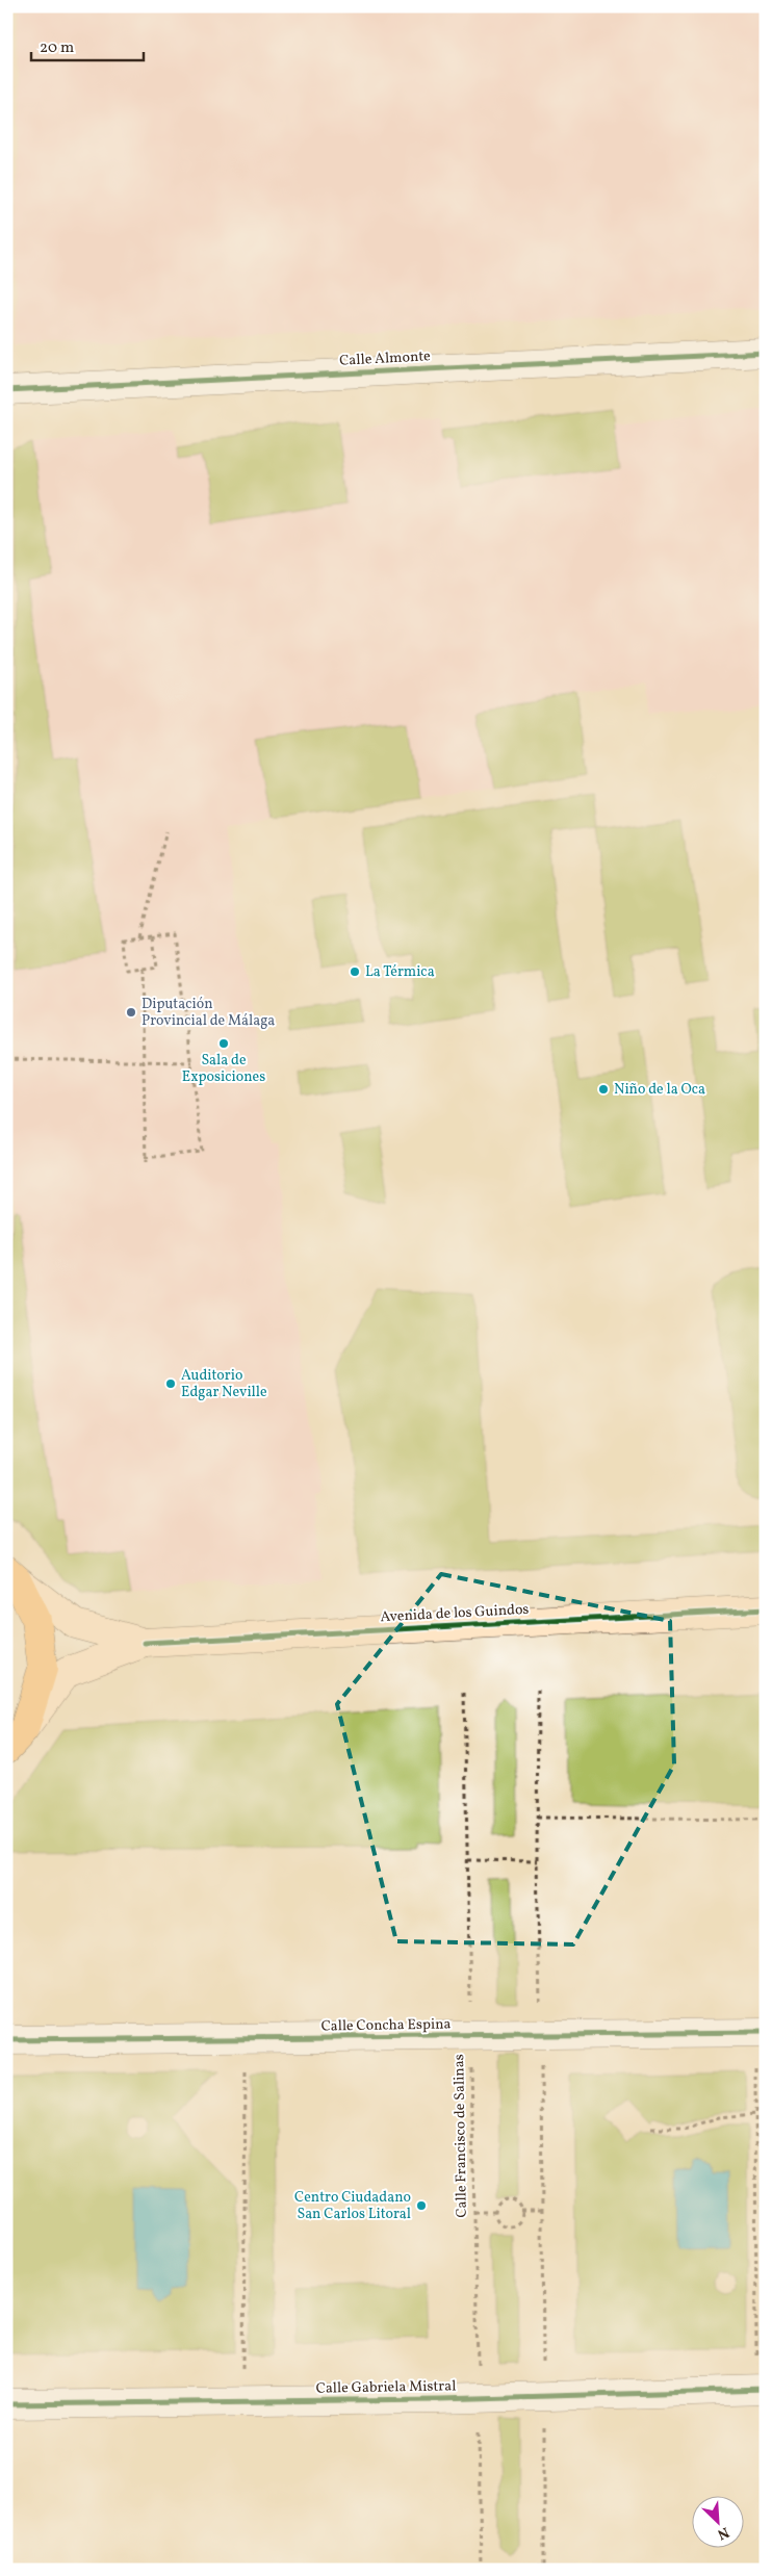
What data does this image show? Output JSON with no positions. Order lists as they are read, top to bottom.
{
  "streets": {
    "main road": ["Avenida de los Guindos"],
    "street": ["Calle Almonte", "Calle Concha Espina", "Calle Gabriela Mistral"],
    "path": ["Calle Francisco de Salinas"]
  },
  "crossings": [
    ["Calle Concha Espina", "Calle Francisco de Salinas"],
    ["Calle Francisco de Salinas", "Calle Gabriela Mistral"]
  ],
  "places": [
    "La Térmica",
    "Diputación Provincial de Málaga",
    "Sala de Exposiciones",
    "Niño de la Oca",
    "Auditorio Edgar Neville",
    "Centro Ciudadano San Carlos Litoral"
  ],
  "scale_bar": "20 m",
  "north": "bottom right"
}
